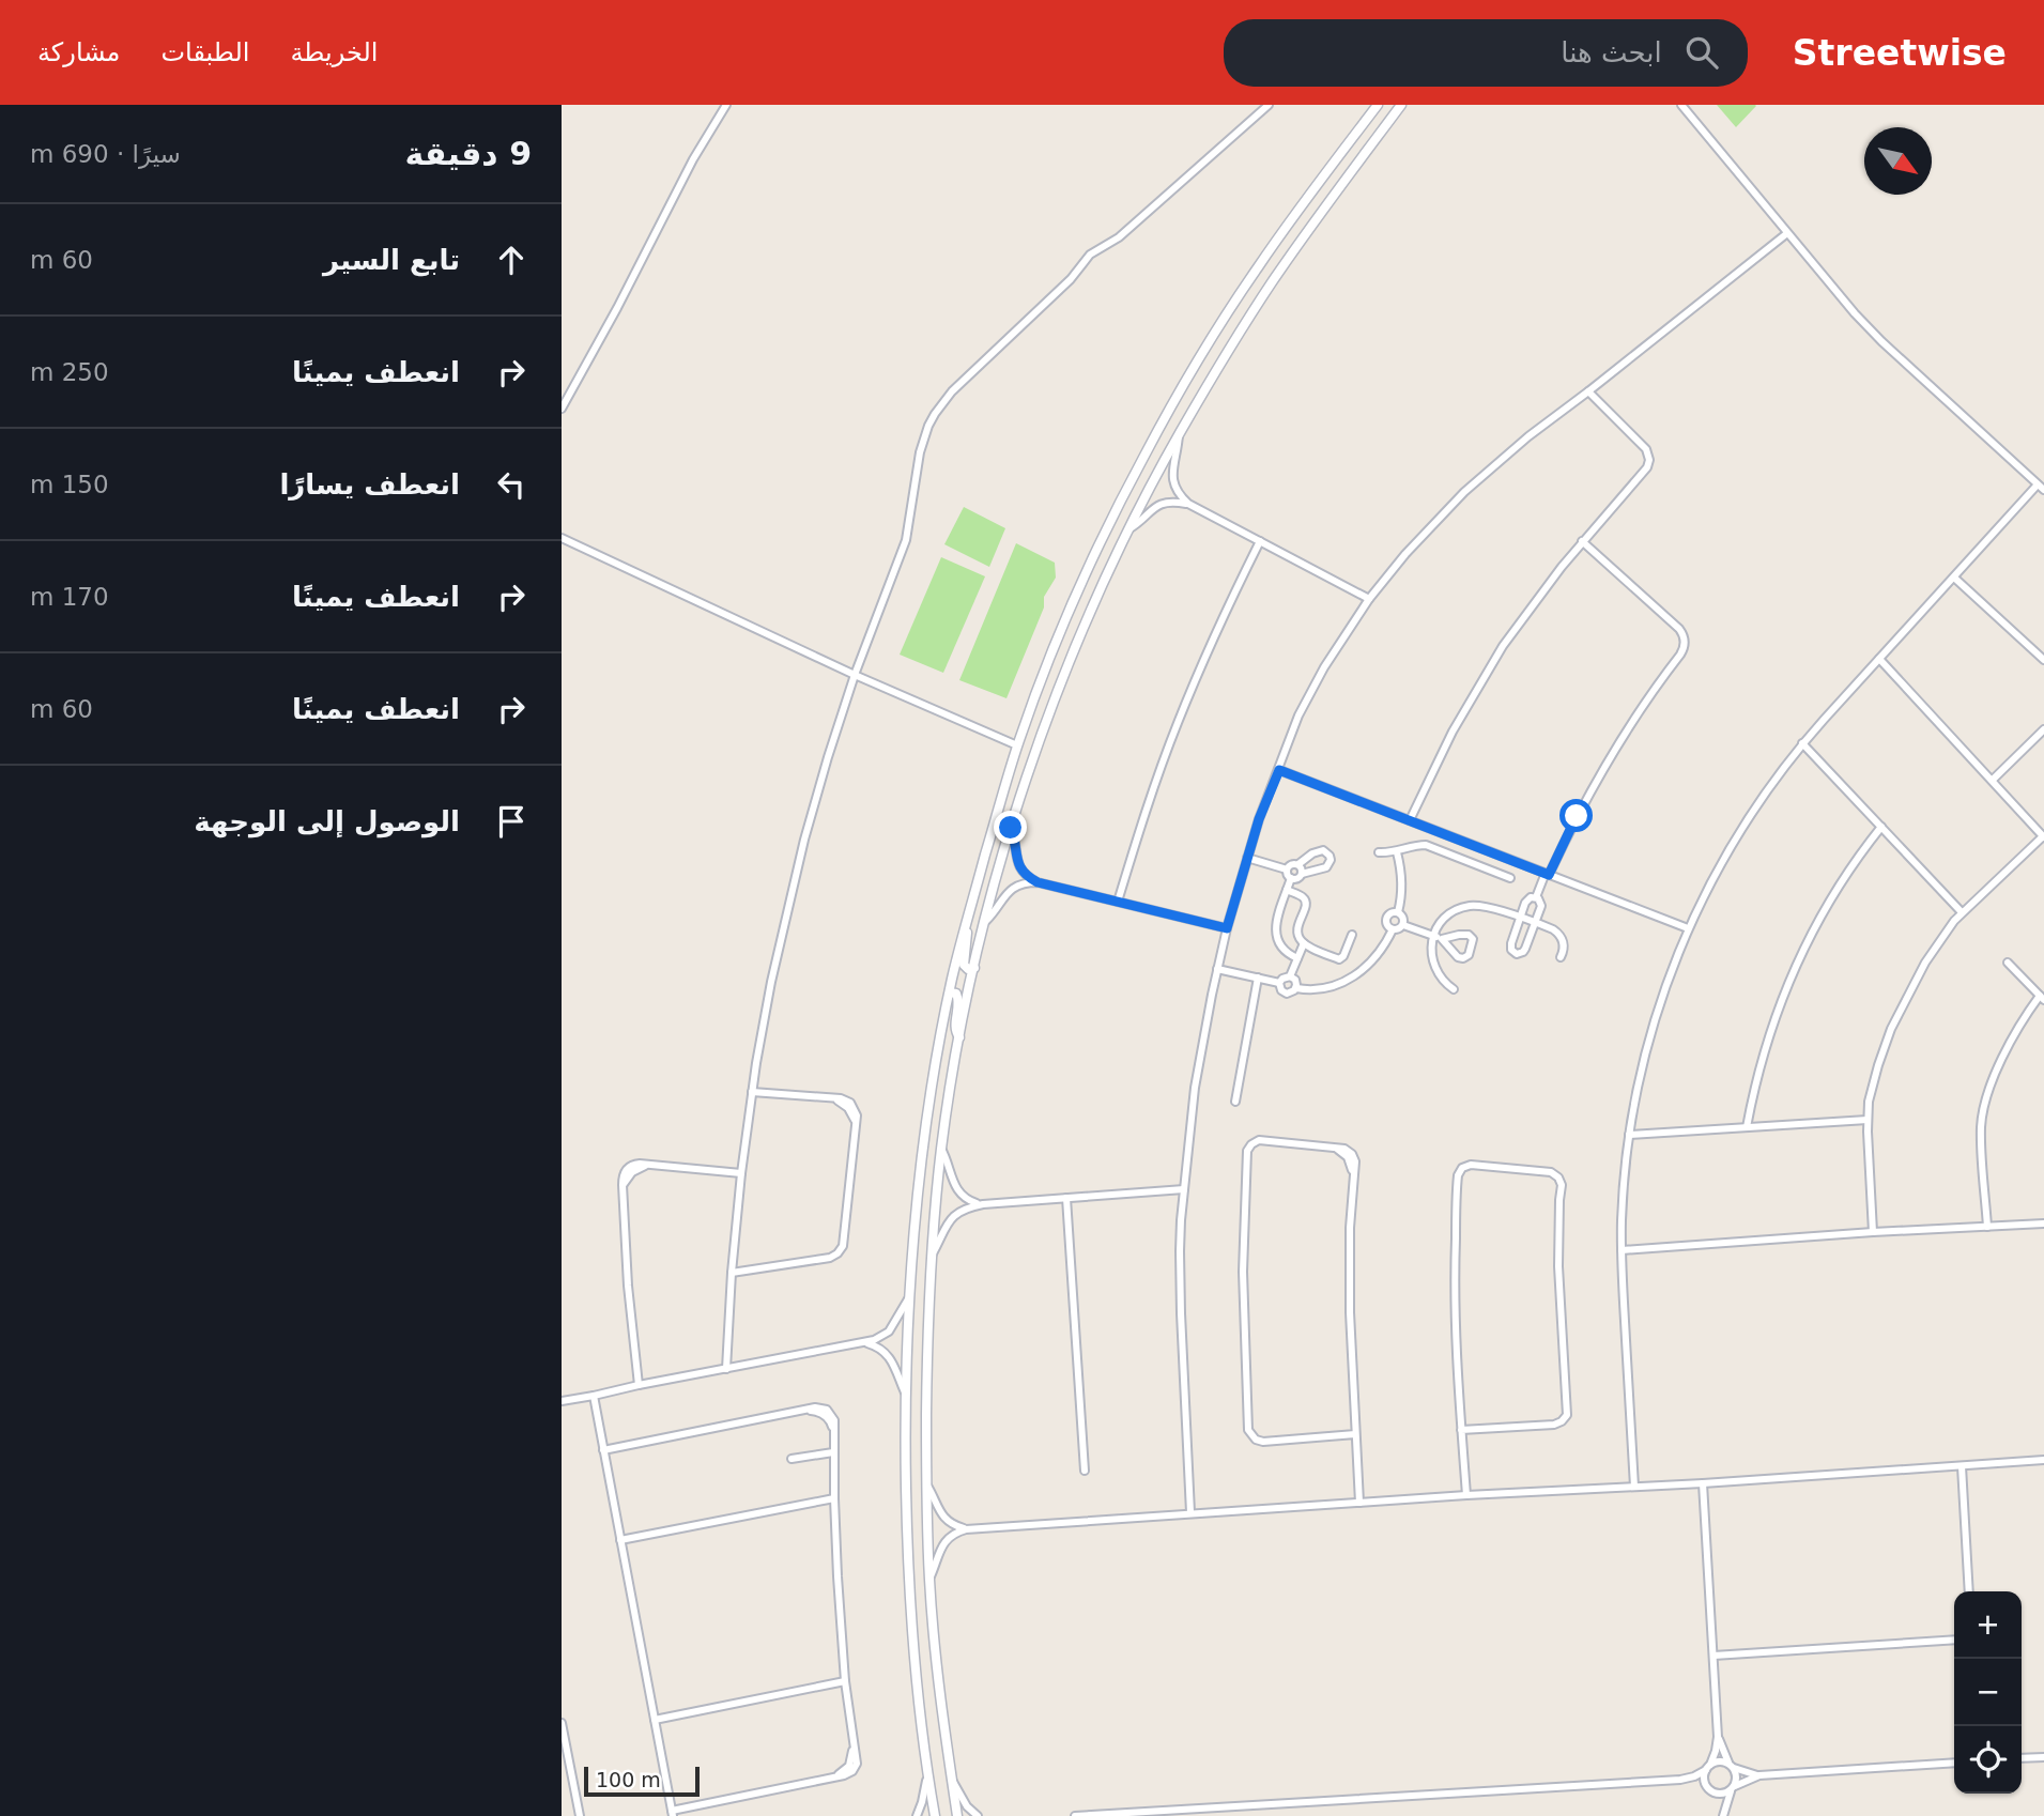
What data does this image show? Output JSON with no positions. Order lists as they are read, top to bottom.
{
  "scale_bar": "100 m",
  "north": "bottom right",
  "page": {
    "header": "Streetwise",
    "search": "ابحث هنا",
    "nav": ["الخريطة", "الطبقات", "مشاركة"],
    "heading": ["9 دقيقة", "سيرًا · 690 m"],
    "list": [
      ["تابع السير", "60 m"],
      ["انعطف يمينًا", "250 m"],
      ["انعطف يسارًا", "150 m"],
      ["انعطف يمينًا", "170 m"],
      ["انعطف يمينًا", "60 m"],
      "الوصول إلى الوجهة"
    ],
    "map_buttons": ["+", "−"],
    "scale": "100 m"
  }
}
